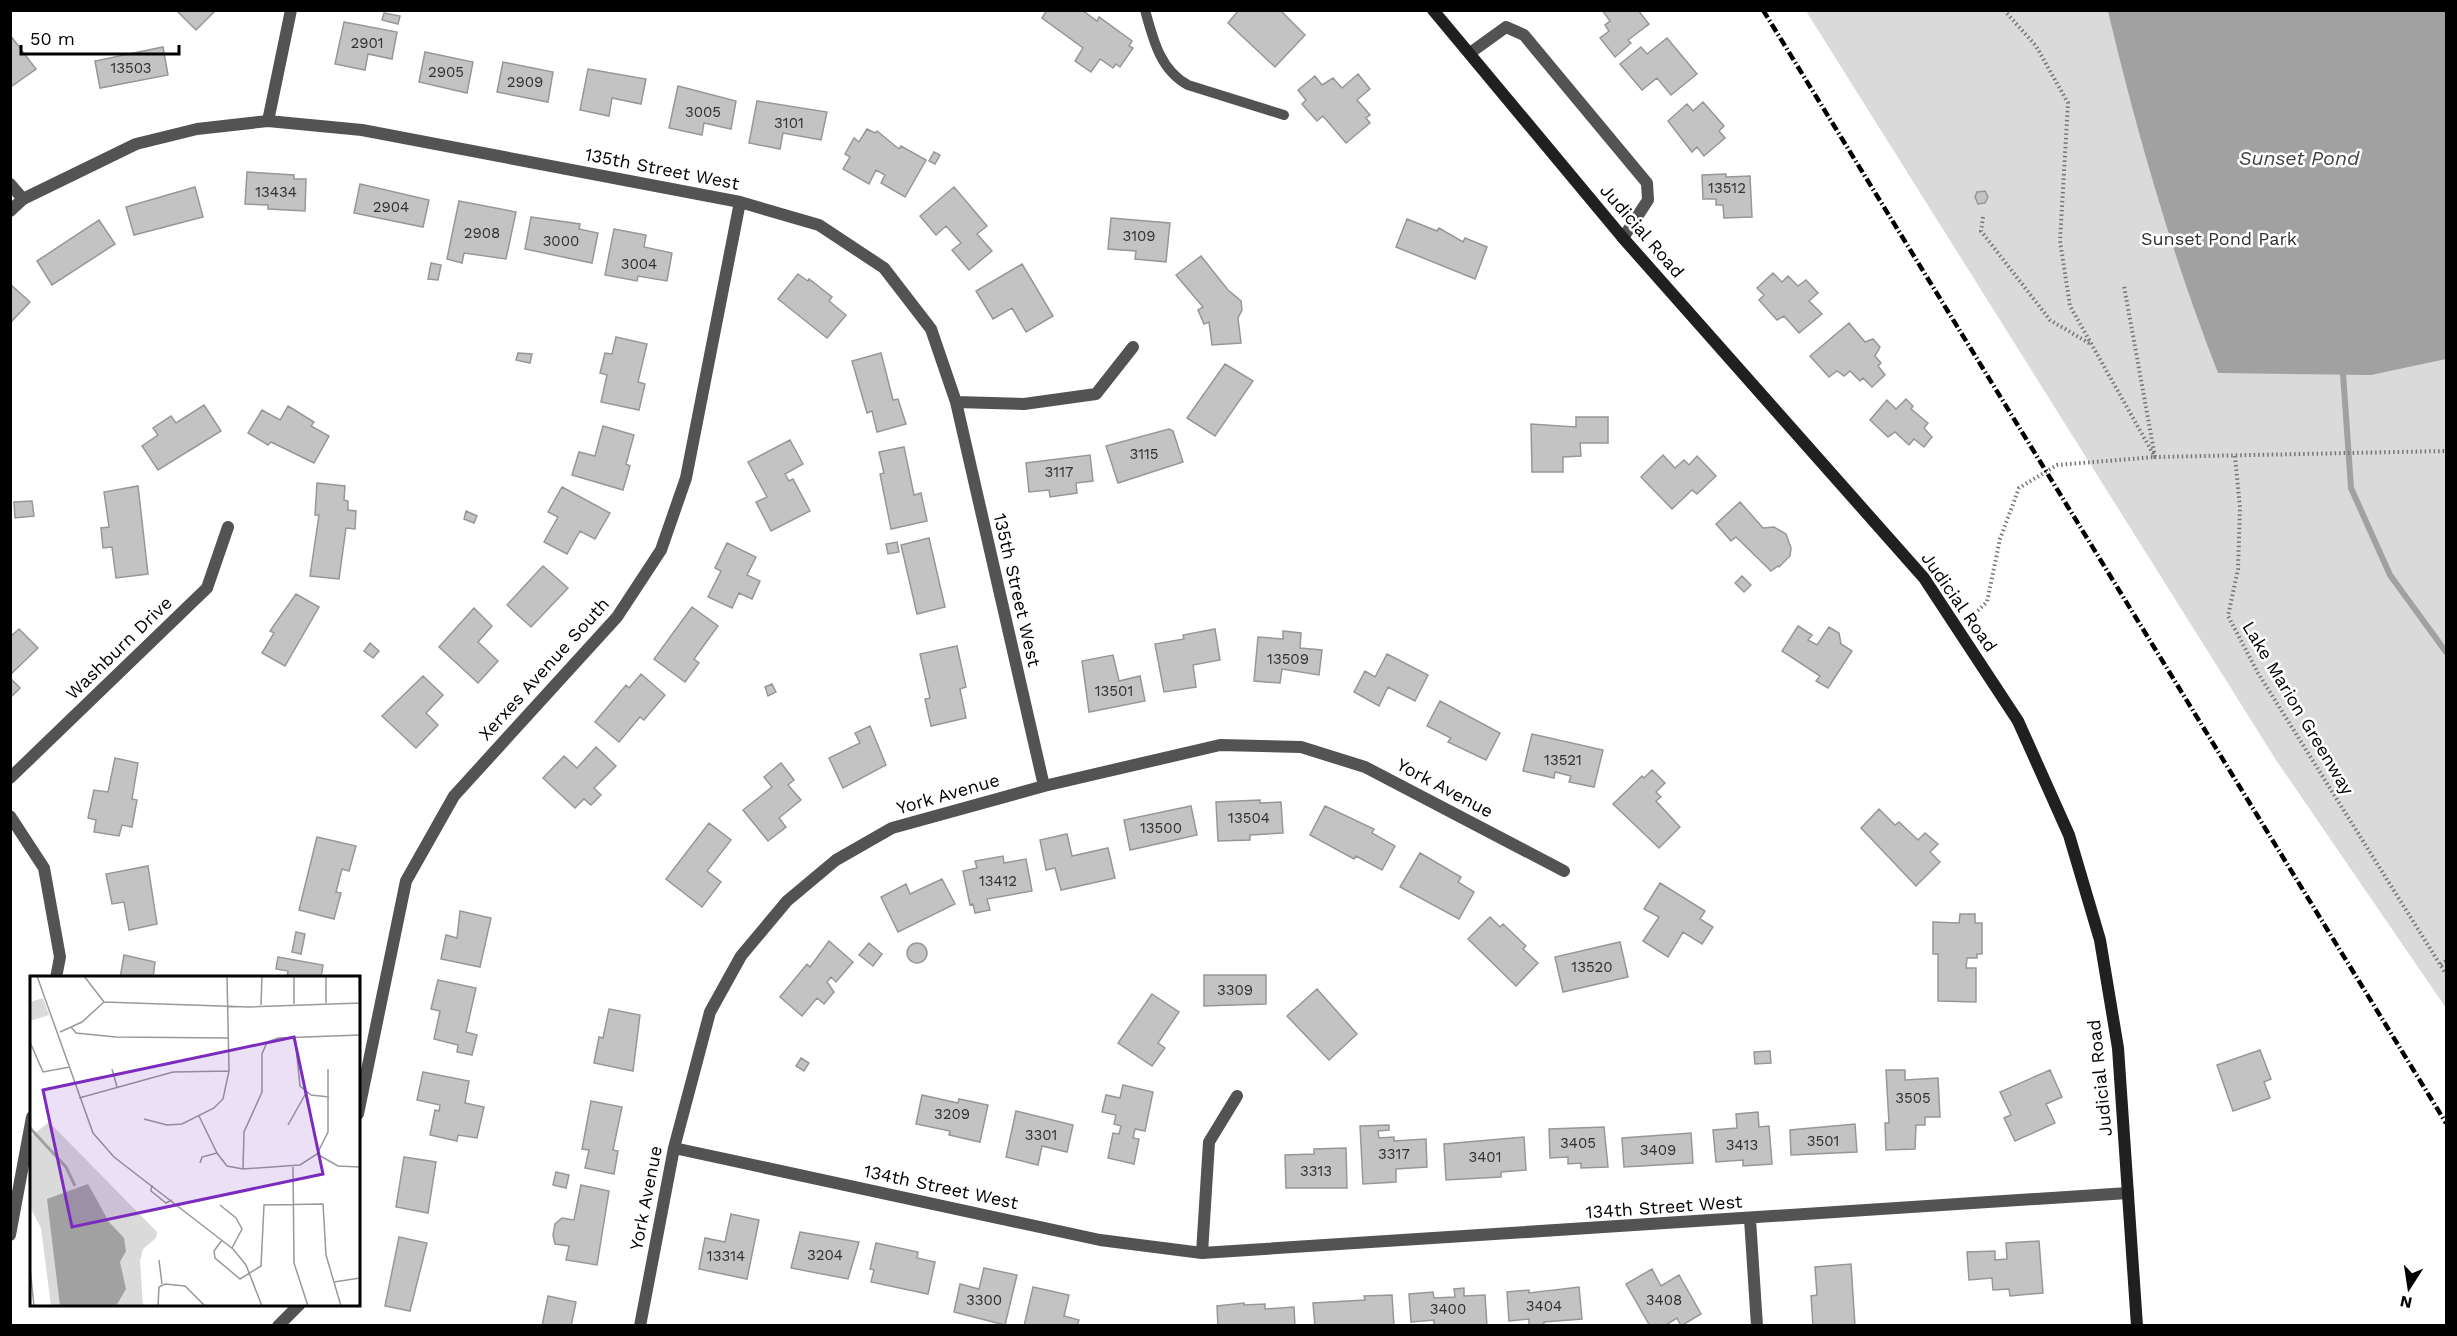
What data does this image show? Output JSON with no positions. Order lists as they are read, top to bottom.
{
  "streets": {
    "street": [
      "135th Street West",
      "Judicial Road",
      "Washburn Drive",
      "Xerxes Avenue South",
      "York Avenue",
      "134th Street West"
    ],
    "path": ["Lake Marion Greenway"]
  },
  "crossings": [
    ["135th Street West", "Xerxes Avenue South"],
    ["135th Street West", "York Avenue"],
    ["Judicial Road", "134th Street West"],
    ["York Avenue", "134th Street West"]
  ],
  "water": ["Sunset Pond"],
  "parks": ["Sunset Pond Park"],
  "house_numbers": [
    "2901",
    "13503",
    "2905",
    "2909",
    "3005",
    "3101",
    "13512",
    "13434",
    "2904",
    "2908",
    "3109",
    "3000",
    "3004",
    "3115",
    "3117",
    "13509",
    "13501",
    "13521",
    "13504",
    "13500",
    "13412",
    "13520",
    "3309",
    "3505",
    "3209",
    "3301",
    "3501",
    "3405",
    "3413",
    "3409",
    "3317",
    "3401",
    "3313",
    "3204",
    "13314",
    "3300",
    "3408",
    "3404",
    "3400"
  ],
  "scale_bar": "50 m",
  "north": "bottom"
}
